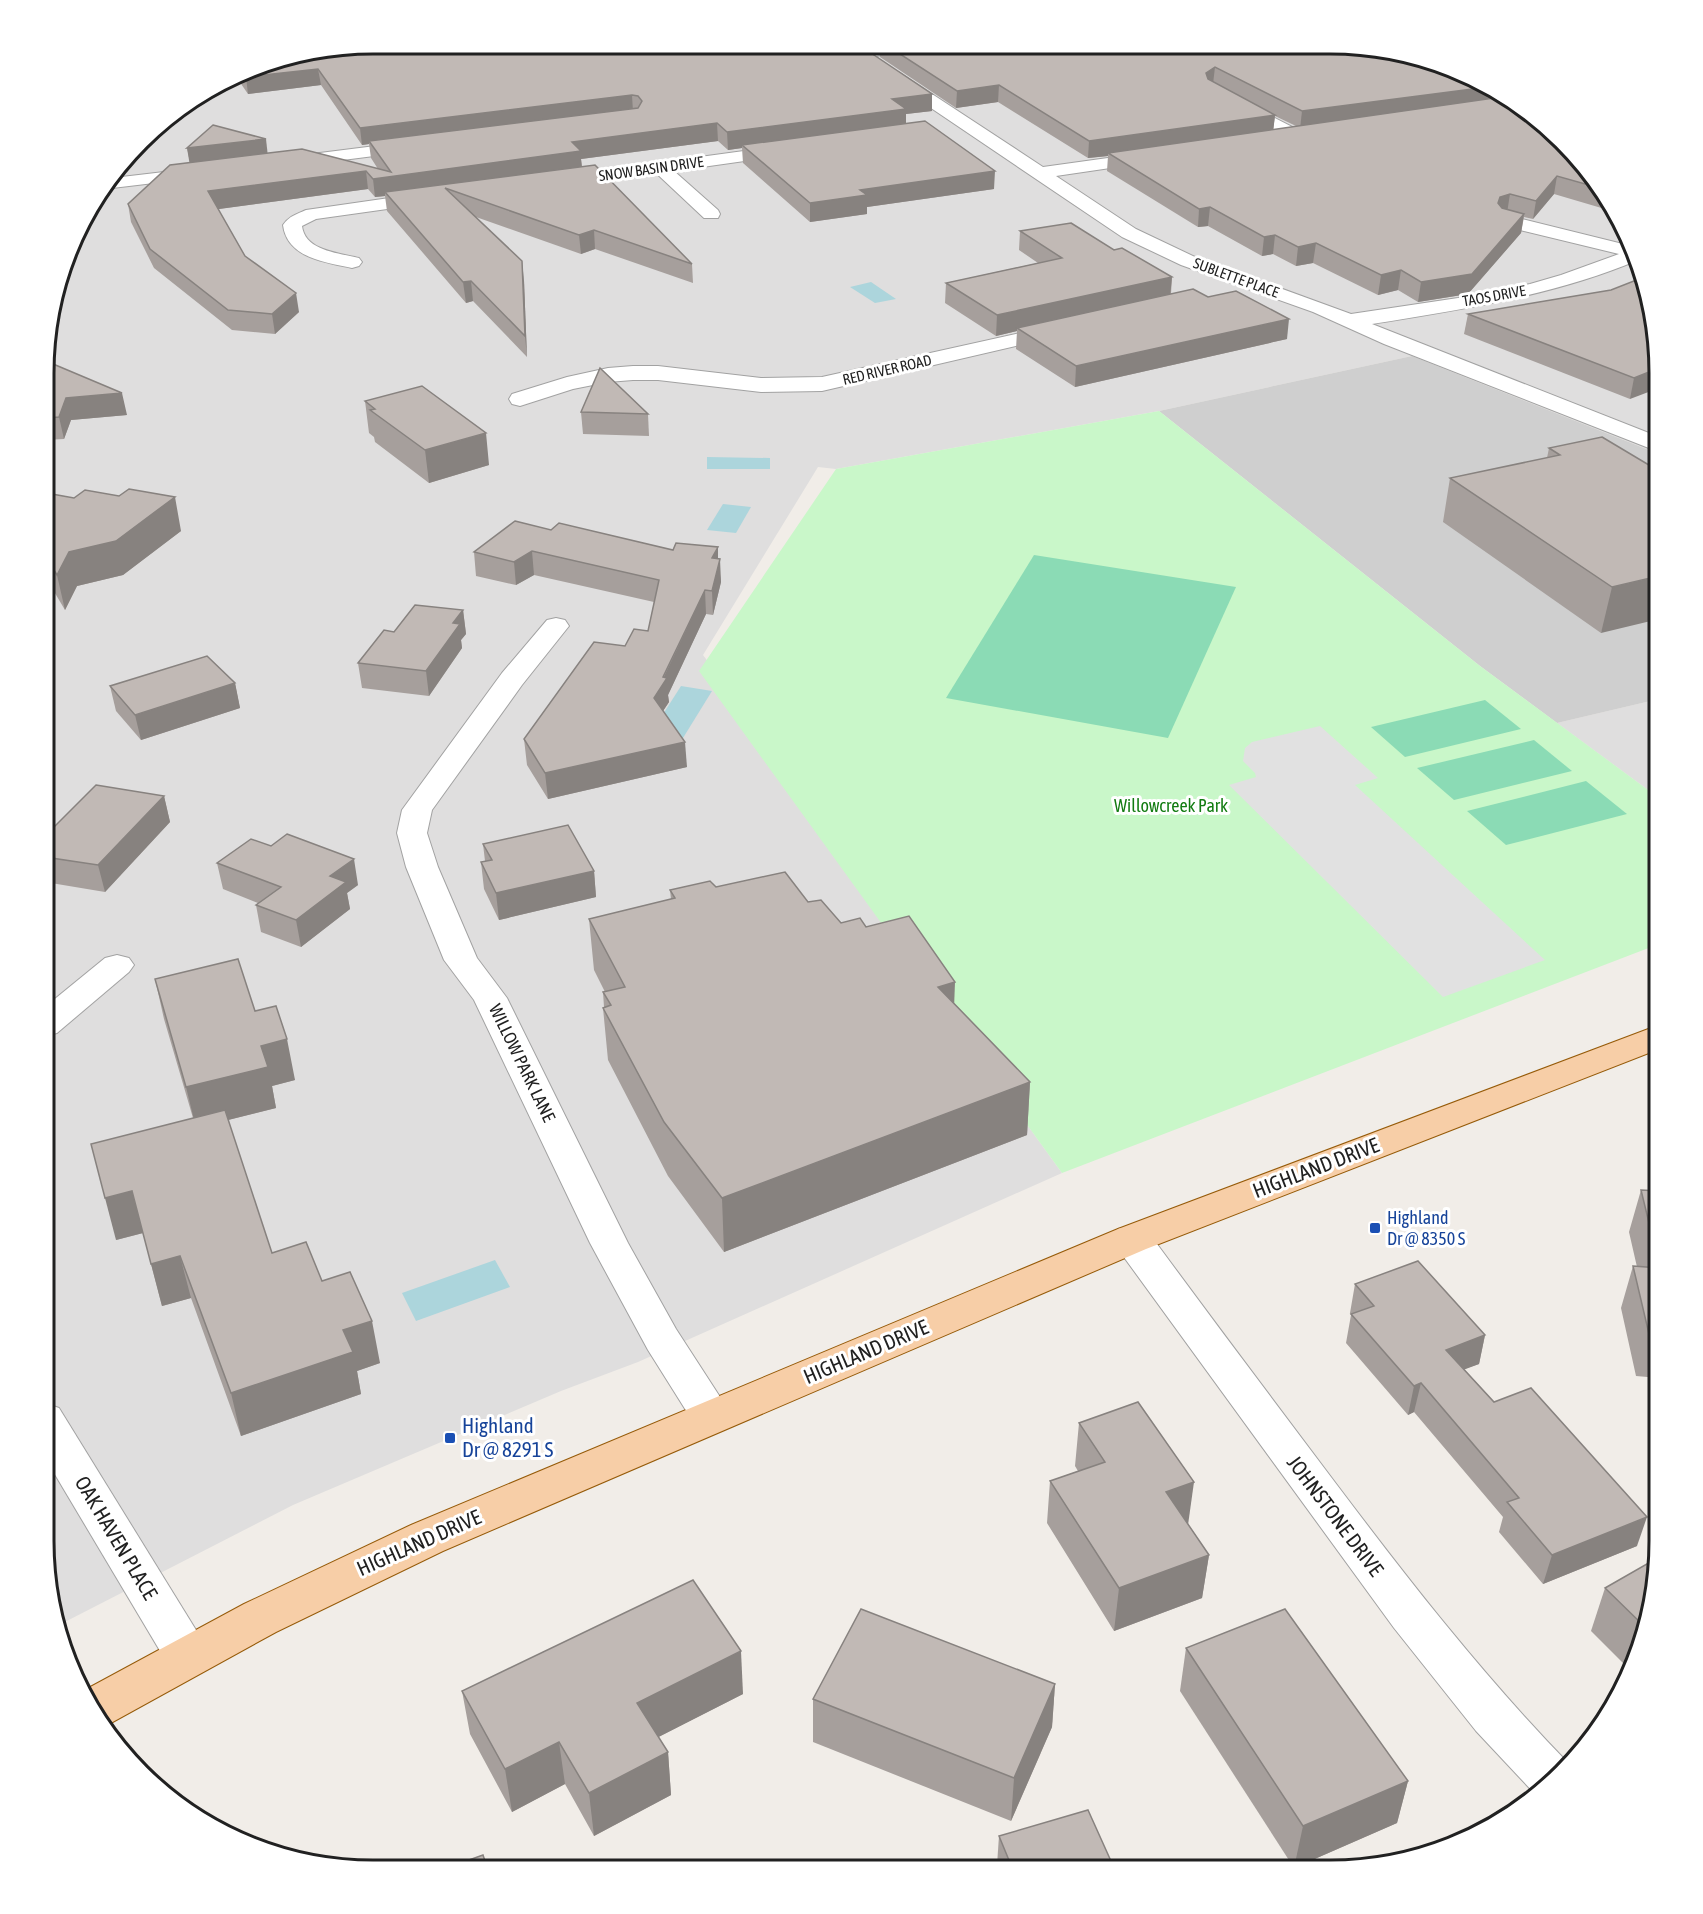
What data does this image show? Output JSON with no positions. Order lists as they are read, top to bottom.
{
  "streets": {
    "main road": ["HIGHLAND DRIVE"],
    "street": [
      "SNOW BASIN DRIVE",
      "SUBLETTE PLACE",
      "TAOS DRIVE",
      "RED RIVER ROAD",
      "WILLOW PARK LANE",
      "JOHNSTONE DRIVE",
      "OAK HAVEN PLACE"
    ]
  },
  "crossings": [
    ["SUBLETTE PLACE", "TAOS DRIVE"],
    ["WILLOW PARK LANE", "HIGHLAND DRIVE"],
    ["HIGHLAND DRIVE", "JOHNSTONE DRIVE"],
    ["HIGHLAND DRIVE", "OAK HAVEN PLACE"]
  ],
  "parks": ["Willowcreek Park"],
  "places": {
    "transit": ["Highland Dr @ 8350 S", "Highland Dr @ 8291 S"]
  }
}
